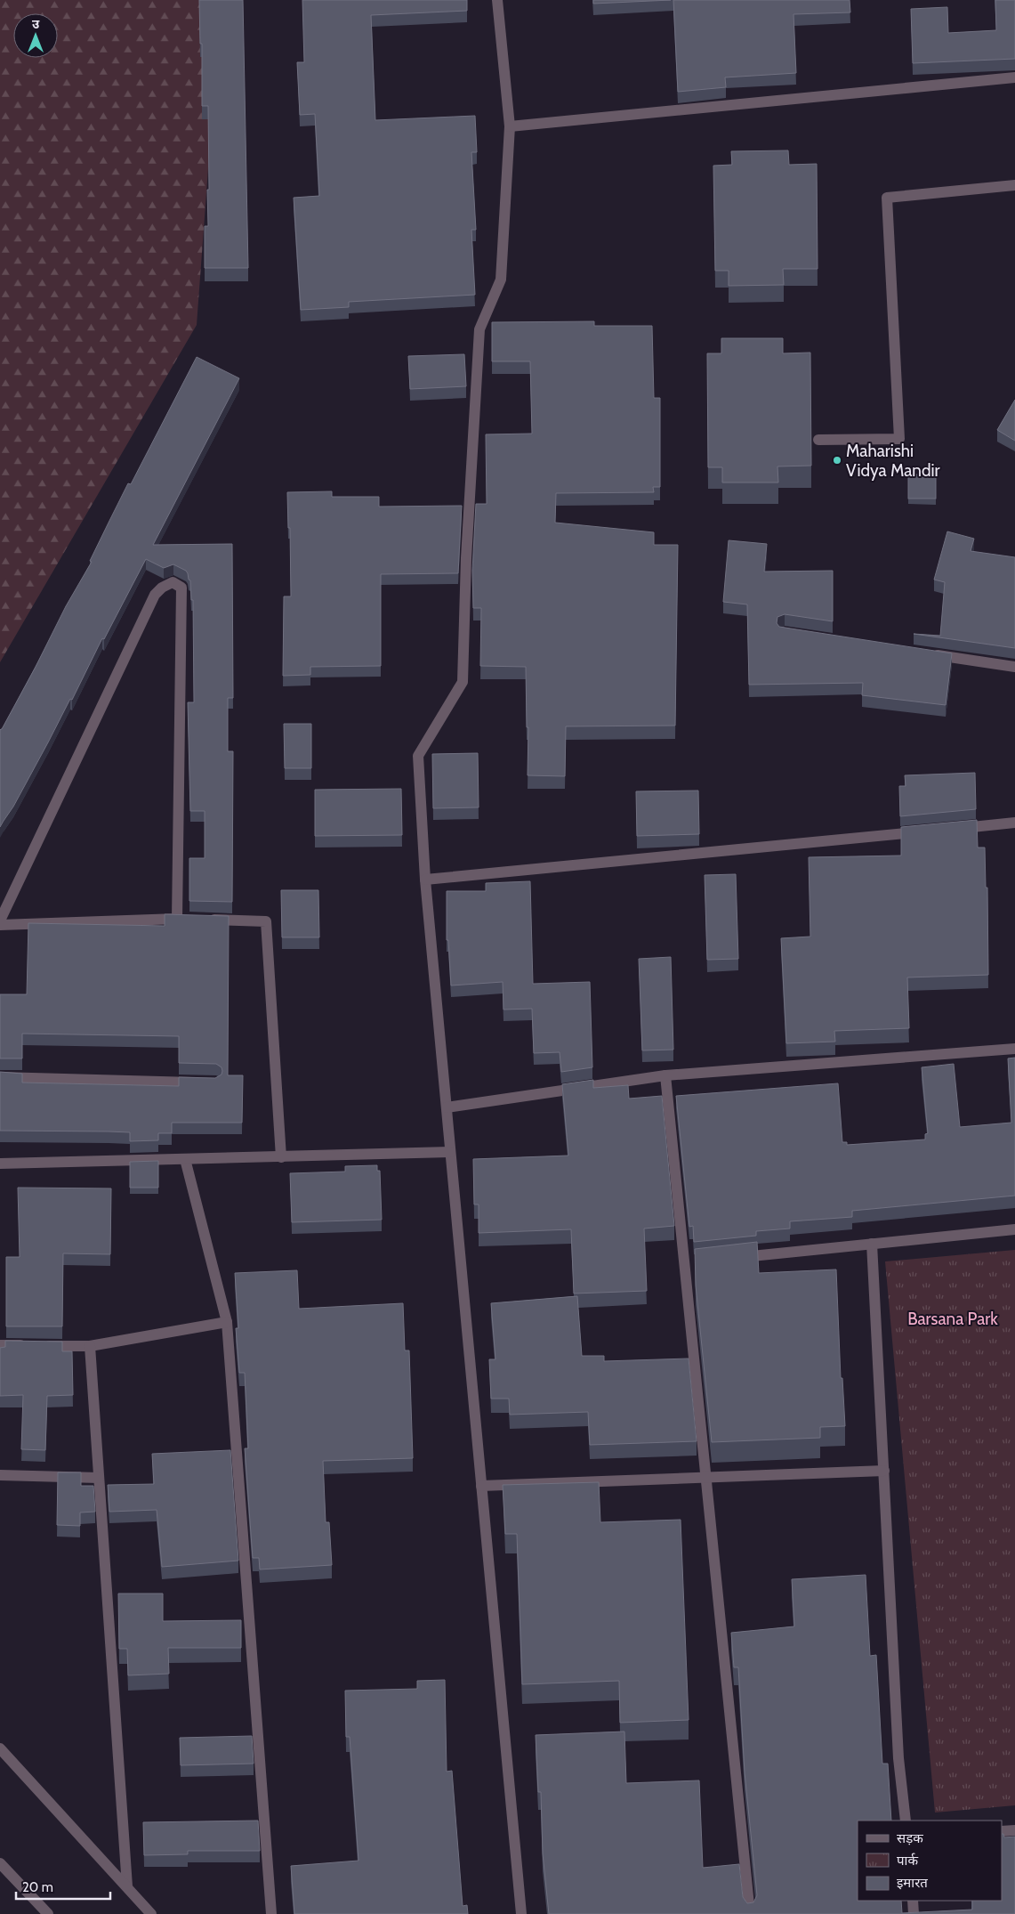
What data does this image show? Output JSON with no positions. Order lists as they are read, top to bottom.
{
  "parks": ["Barsana Park"],
  "places": ["Maharishi Vidya Mandir"],
  "legend": ["सड़क", "पार्क", "इमारत"],
  "scale_bar": "20 m",
  "north": "top"
}
